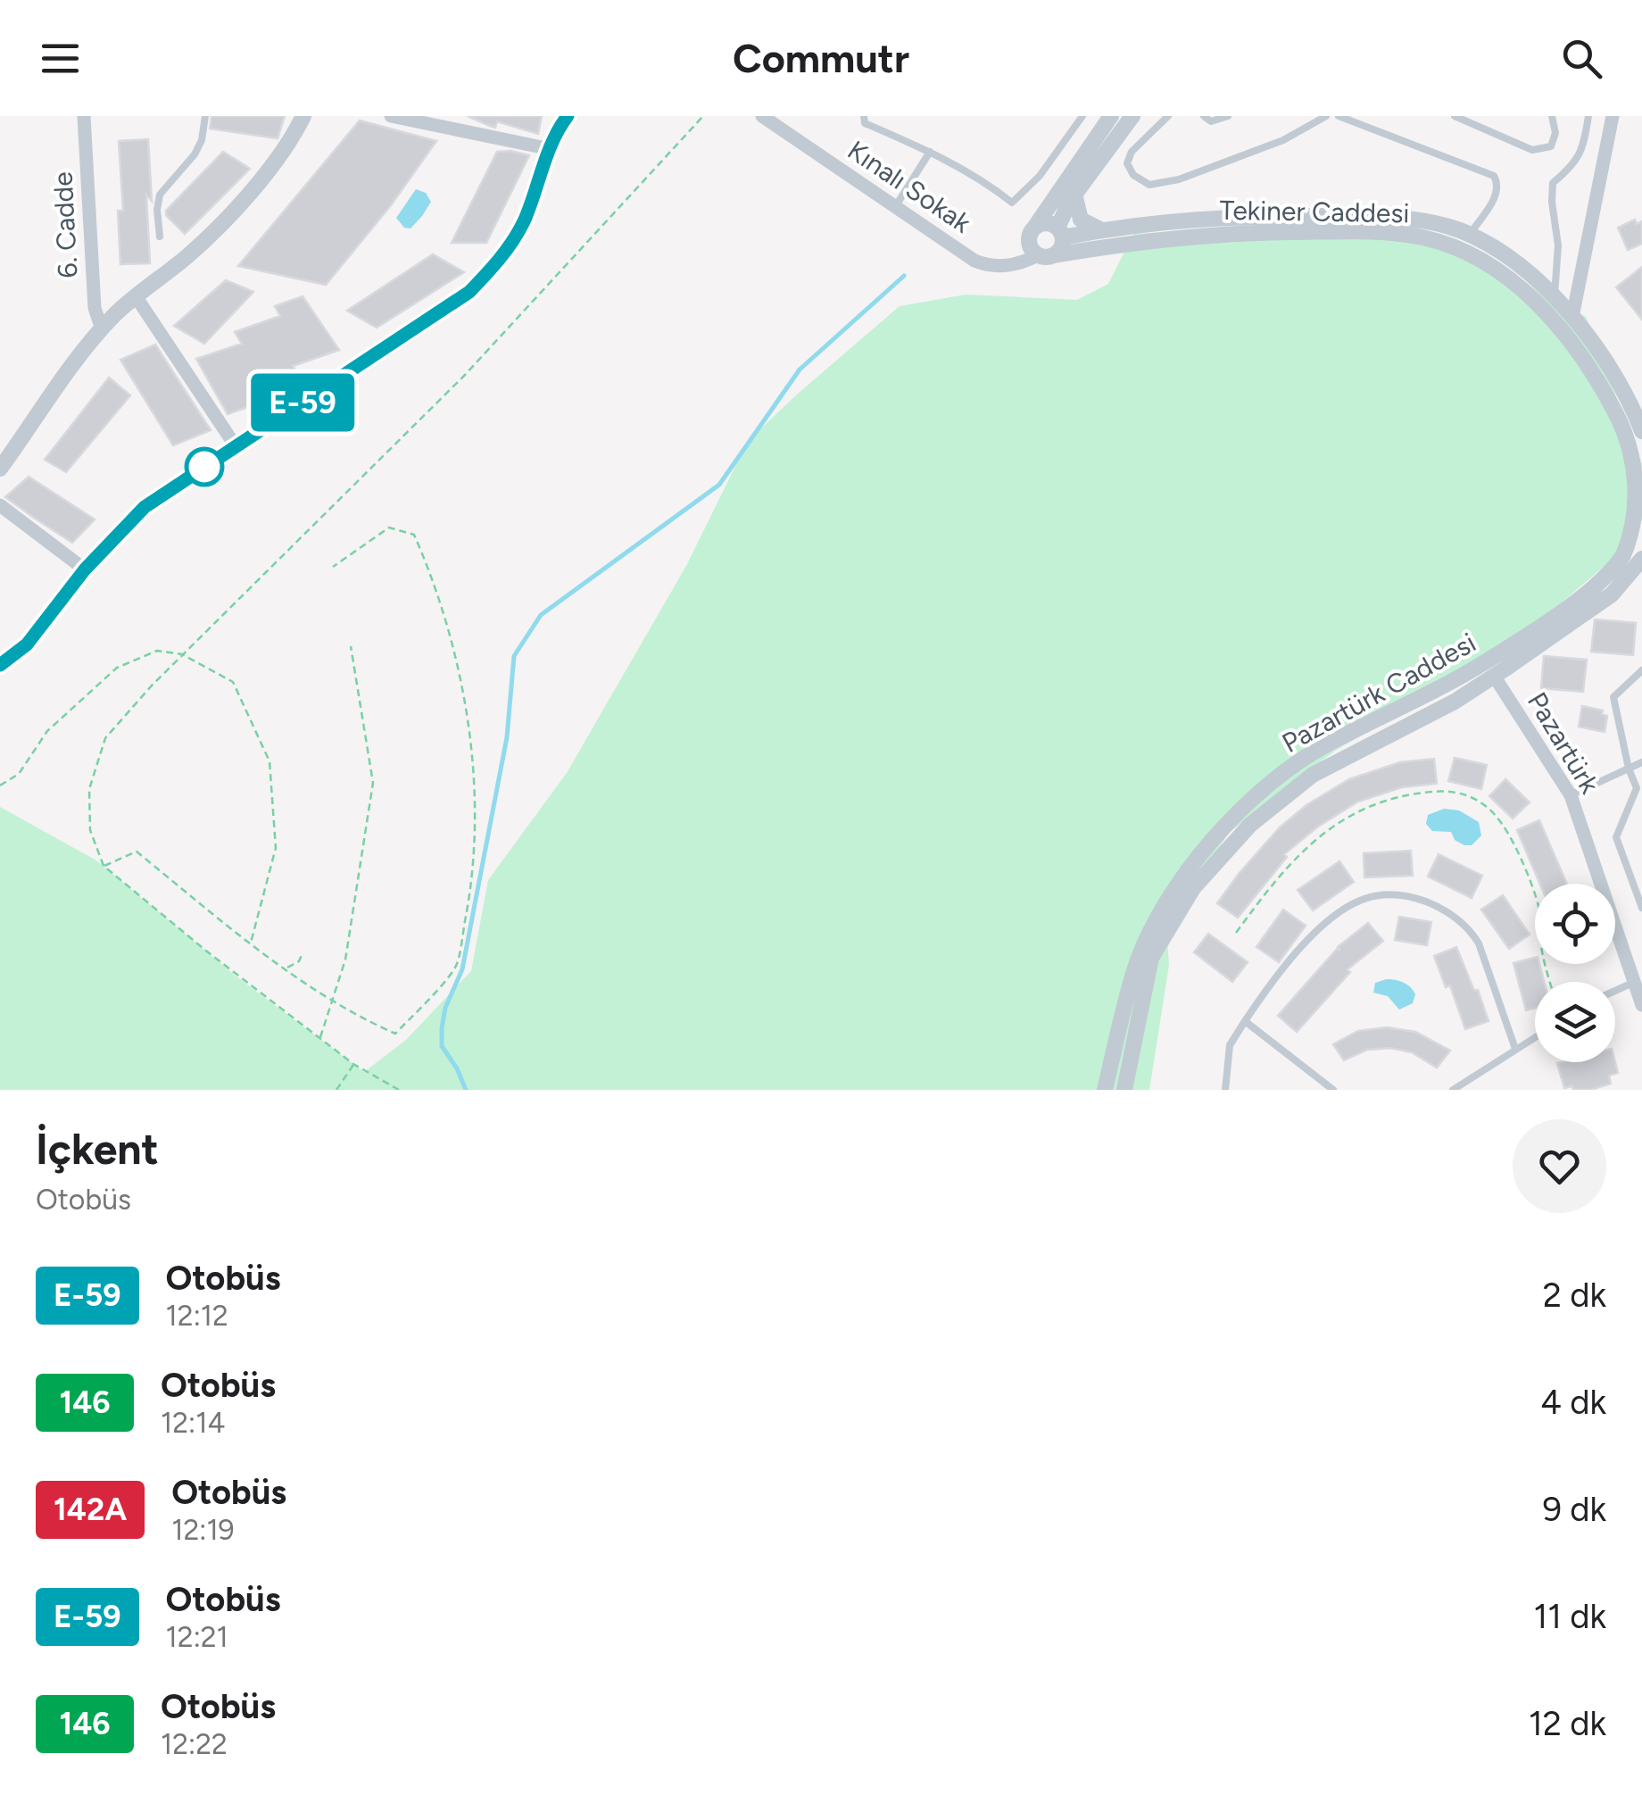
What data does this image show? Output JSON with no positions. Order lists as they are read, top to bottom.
{
  "streets": {
    "street": [
      "Kınalı Sokak",
      "Tekiner Caddesi",
      "6. Cadde",
      "Pazartürk Caddesi",
      "Pazartürk"
    ]
  },
  "crossings": [
    ["Kınalı Sokak", "Tekiner Caddesi"],
    ["Tekiner Caddesi", "Pazartürk Caddesi"],
    ["Tekiner Caddesi", "Pazartürk"],
    ["Pazartürk Caddesi", "Pazartürk"]
  ],
  "lines": ["bus line E-59"],
  "page": {
    "header": "Commutr",
    "on_map": "E-59",
    "heading": ["İçkent", "Otobüs"],
    "list": [
      {
        "mark": "E-59",
        "name": "Otobüs",
        "note": "12:12",
        "value": "2 dk"
      },
      {
        "mark": "146",
        "name": "Otobüs",
        "note": "12:14",
        "value": "4 dk"
      },
      {
        "mark": "142A",
        "name": "Otobüs",
        "note": "12:19",
        "value": "9 dk"
      },
      {
        "mark": "E-59",
        "name": "Otobüs",
        "note": "12:21",
        "value": "11 dk"
      },
      {
        "mark": "146",
        "name": "Otobüs",
        "note": "12:22",
        "value": "12 dk"
      }
    ]
  }
}
